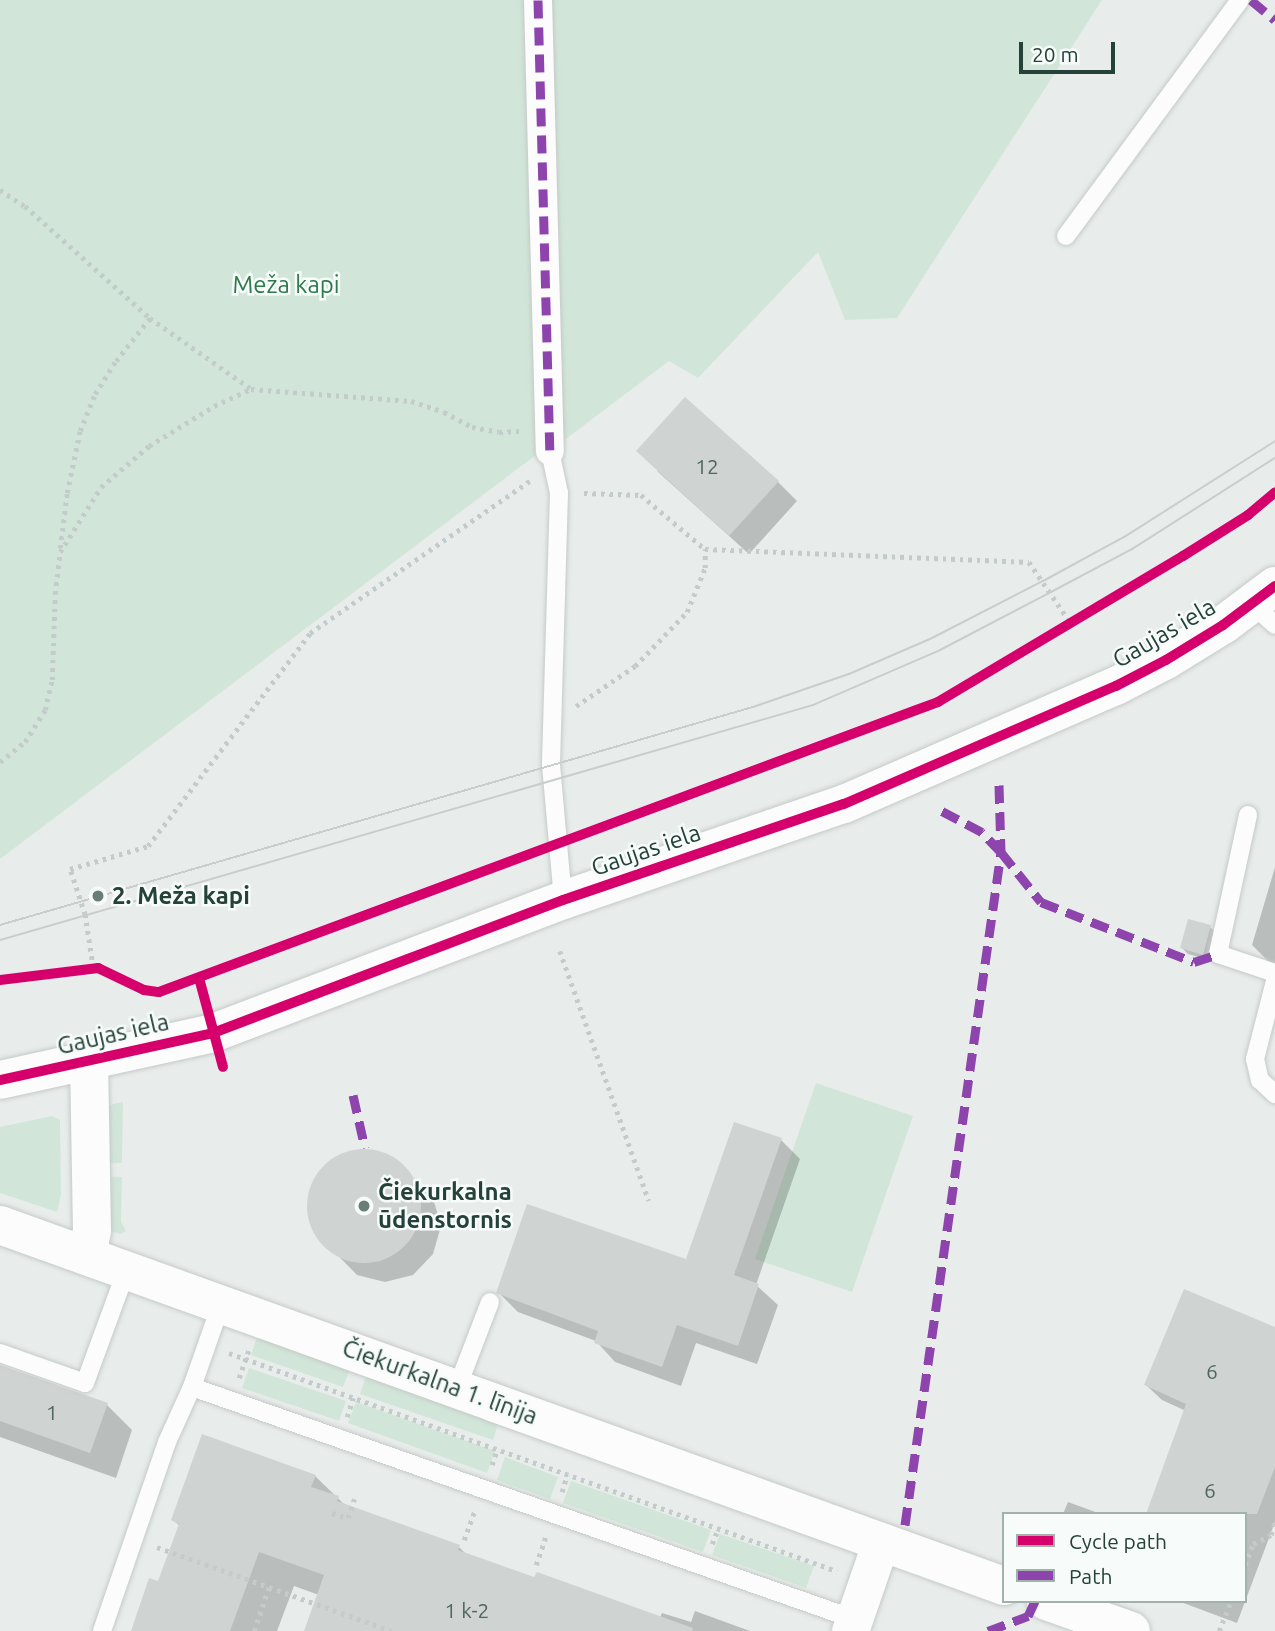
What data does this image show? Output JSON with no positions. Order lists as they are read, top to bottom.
{
  "streets": {
    "street": ["Gaujas iela", "Čiekurkalna 1. līnija"]
  },
  "parks": ["Meža kapi"],
  "places": ["2. Meža kapi", "Čiekurkalna ūdenstornis"],
  "house_numbers": [
    "12",
    "6",
    "1",
    "6",
    "1 k-2"
  ],
  "legend": ["Cycle path", "Path"],
  "scale_bar": "20 m"
}
